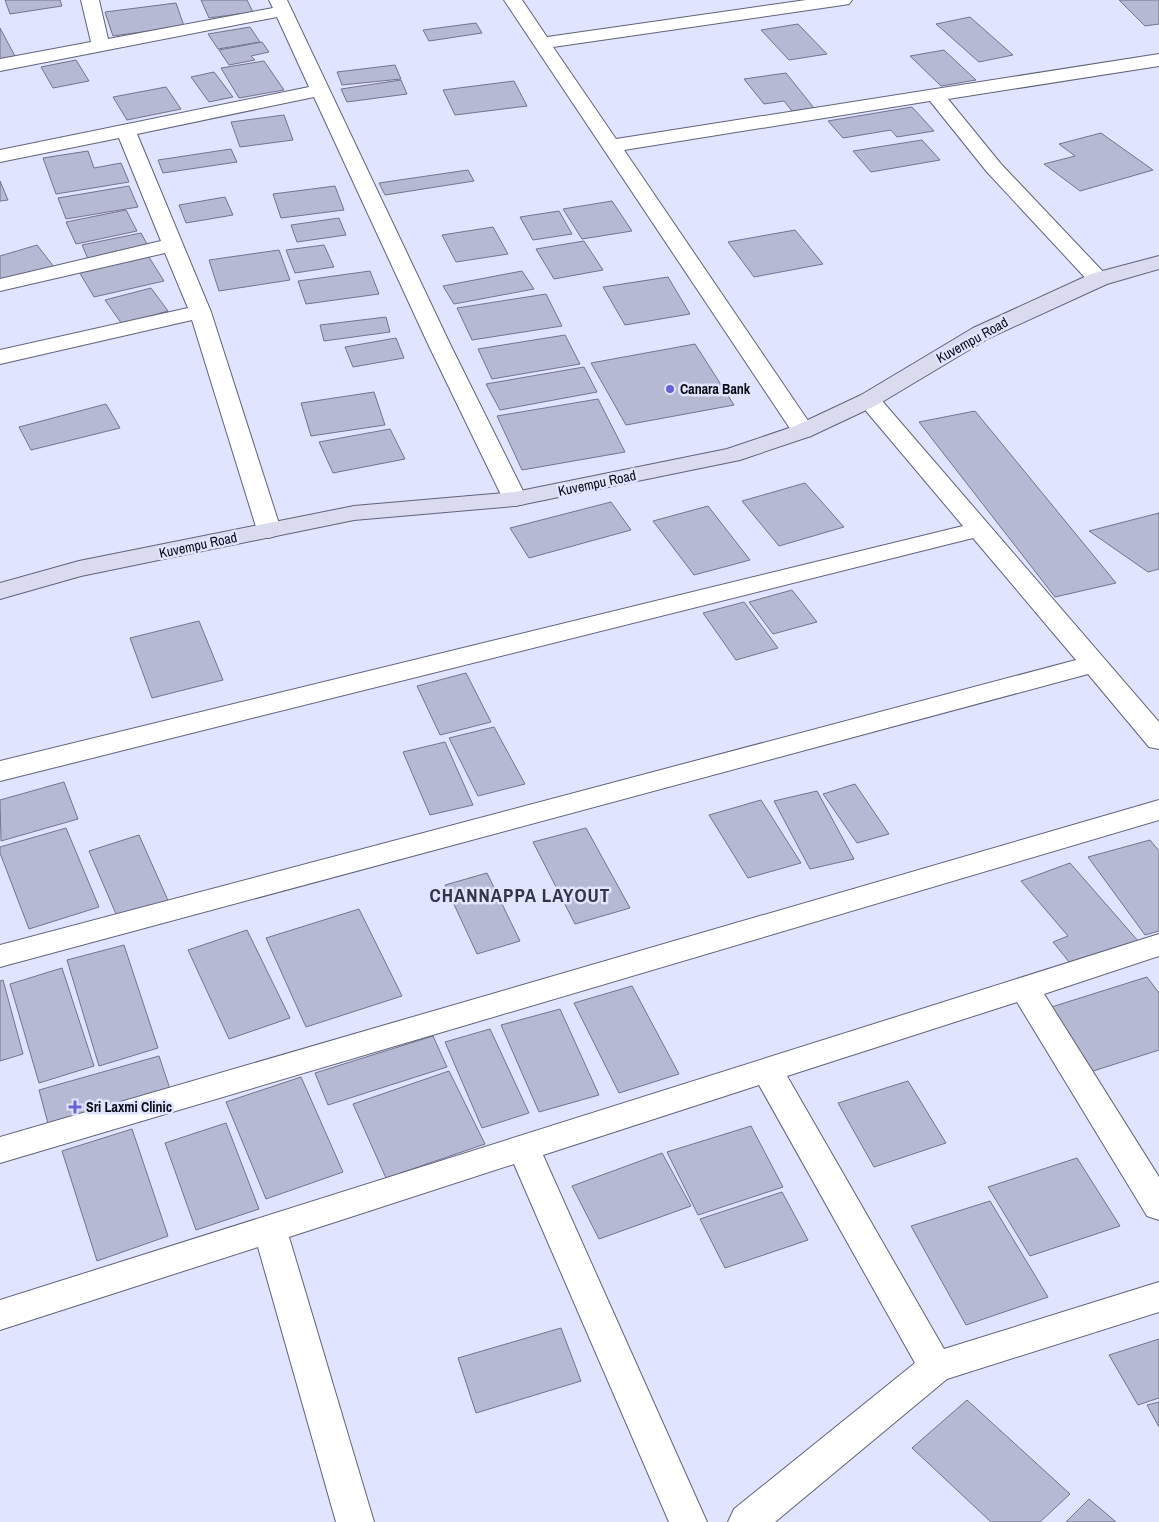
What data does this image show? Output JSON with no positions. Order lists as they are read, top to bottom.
{
  "streets": {
    "main road": ["Kuvempu Road"]
  },
  "districts": ["CHANNAPPA LAYOUT"],
  "places": {
    "other": ["Canara Bank"],
    "health": ["Sri Laxmi Clinic"]
  }
}
